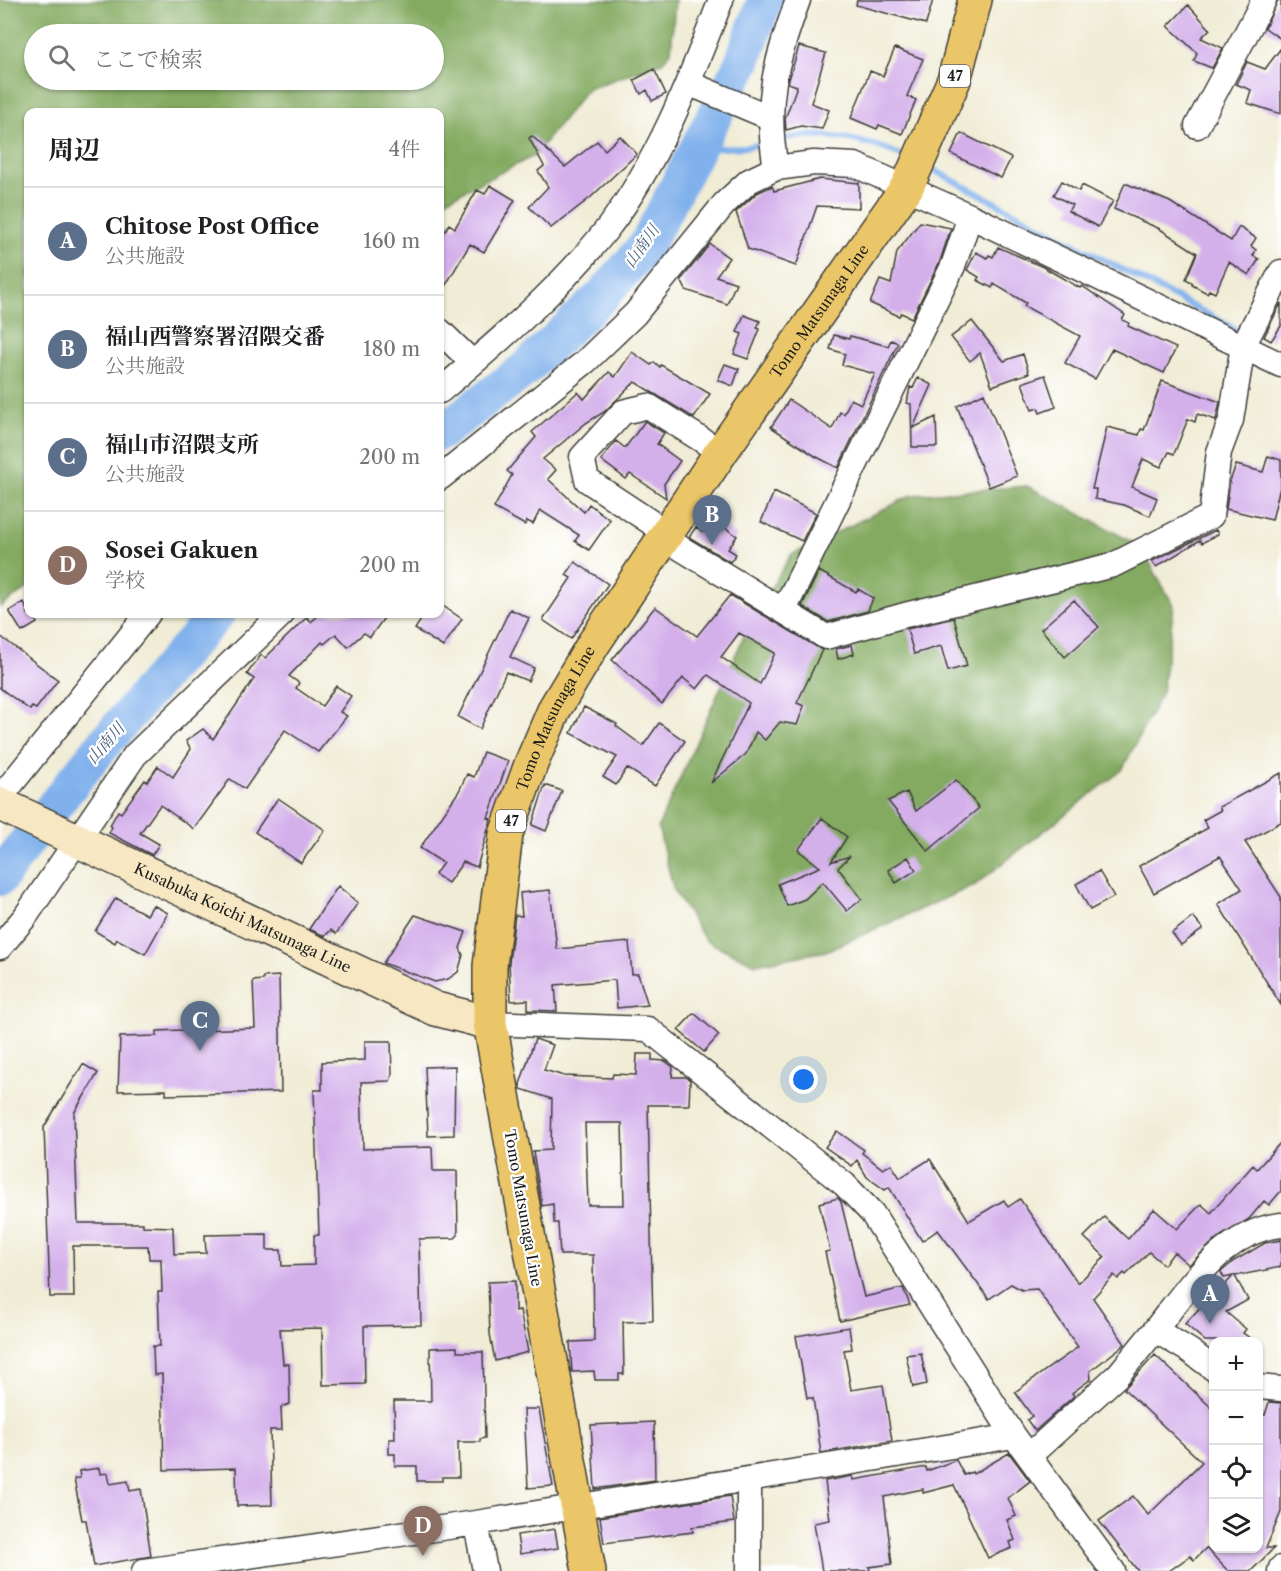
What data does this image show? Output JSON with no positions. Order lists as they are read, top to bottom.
{
  "streets": {
    "main road": ["47", "Tomo Matsunaga Line", "Kusabuka Koichi Matsunaga Line"]
  },
  "crossings": [
    ["Tomo Matsunaga Line", "Kusabuka Koichi Matsunaga Line"]
  ],
  "water": ["山南川"],
  "page": {
    "search": "ここで検索",
    "heading": ["周辺", "4件"],
    "list": [
      {
        "mark": "A",
        "name": "Chitose Post Office",
        "note": "公共施設",
        "value": "160 m"
      },
      {
        "mark": "B",
        "name": "福山西警察署沼隈交番",
        "note": "公共施設",
        "value": "180 m"
      },
      {
        "mark": "C",
        "name": "福山市沼隈支所",
        "note": "公共施設",
        "value": "200 m"
      },
      {
        "mark": "D",
        "name": "Sosei Gakuen",
        "note": "学校",
        "value": "200 m"
      }
    ],
    "pins": [
      "B",
      "C",
      "A",
      "D"
    ],
    "map_buttons": ["+", "−"]
  }
}
